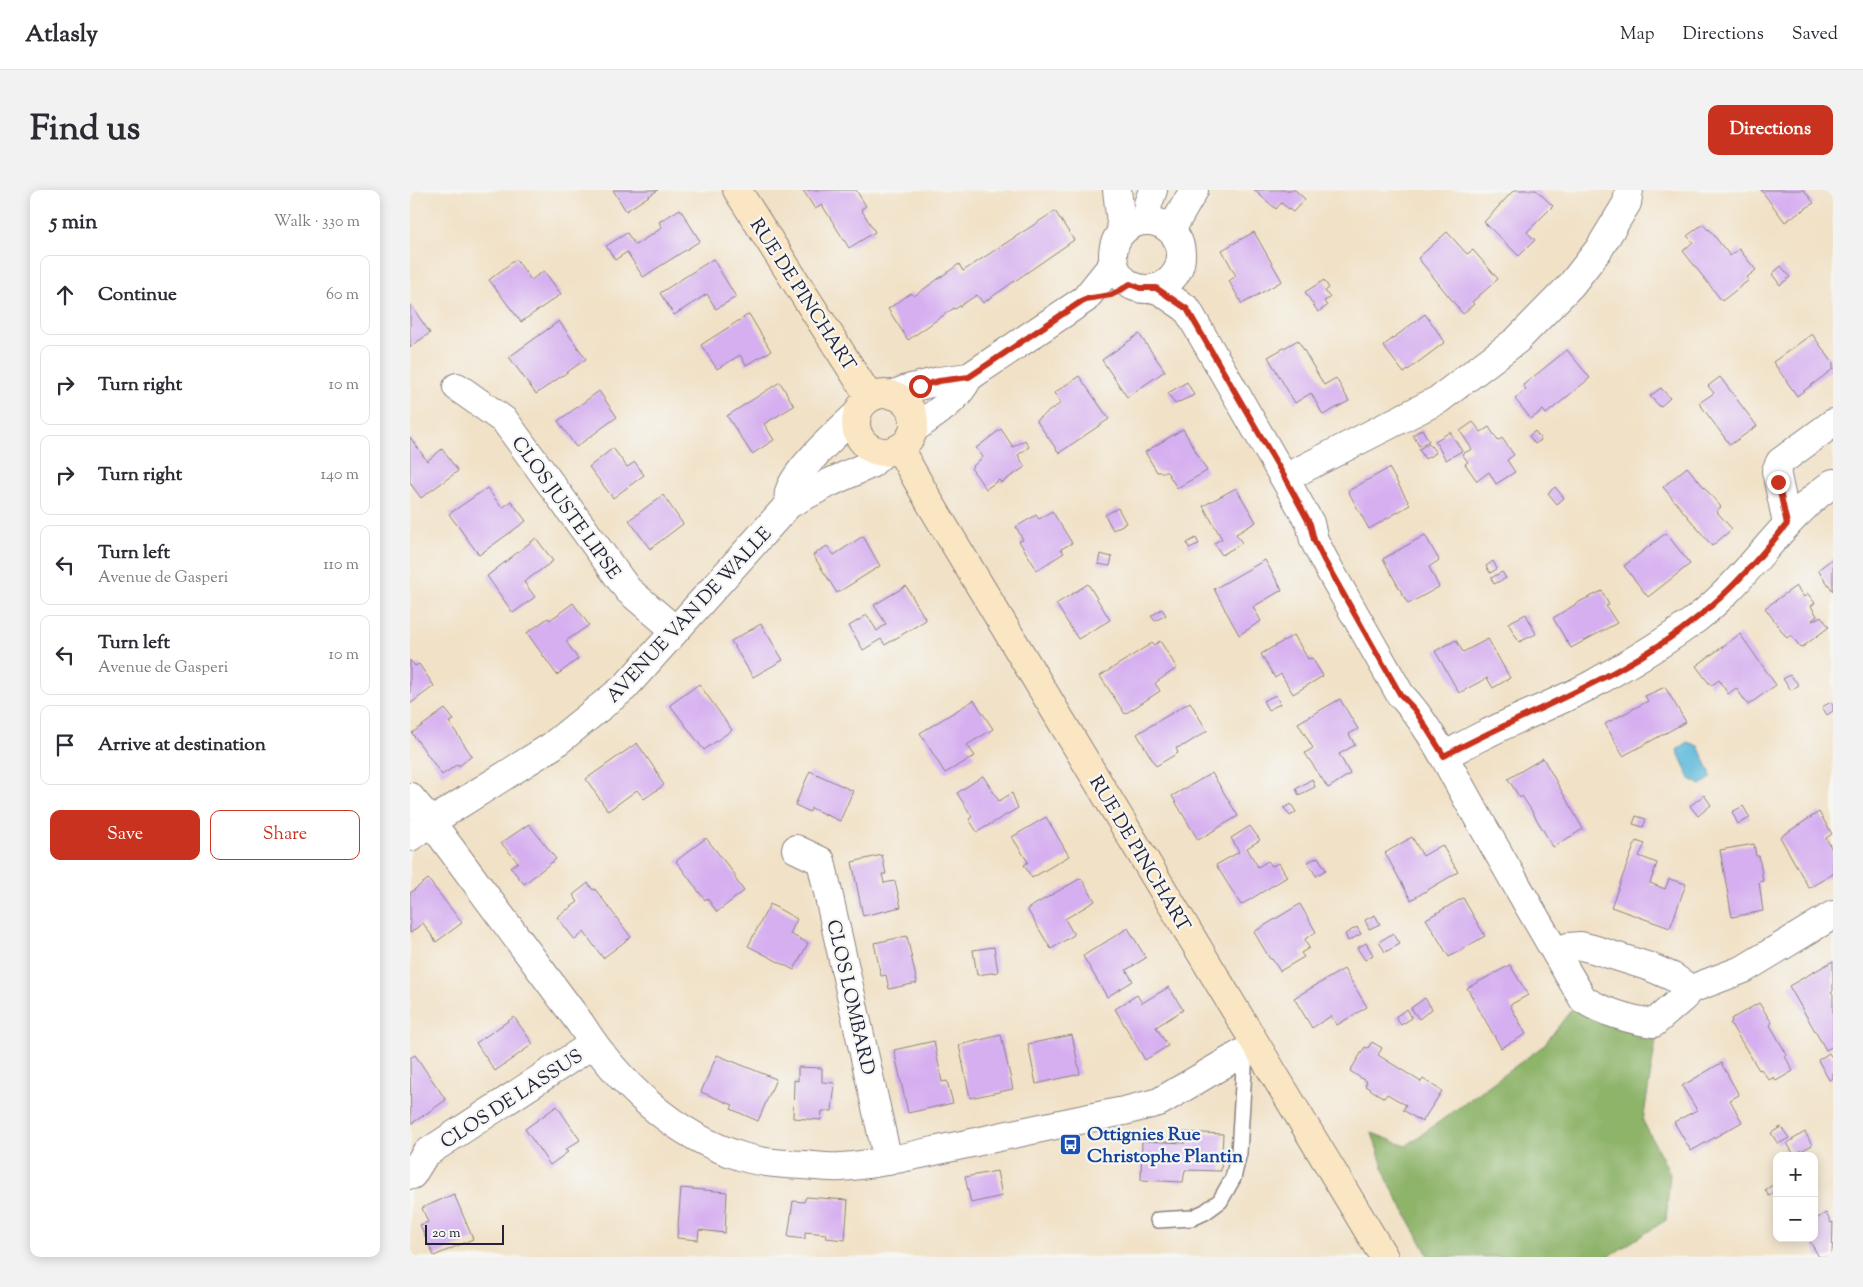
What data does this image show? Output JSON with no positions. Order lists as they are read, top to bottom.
{
  "streets": {
    "main road": ["RUE DE PINCHART"],
    "street": [
      "CLOS JUSTE LIPSE",
      "AVENUE VAN DE WALLE",
      "CLOS LOMBARD",
      "CLOS DE LASSUS"
    ]
  },
  "crossings": [
    ["RUE DE PINCHART", "AVENUE VAN DE WALLE"],
    ["CLOS JUSTE LIPSE", "AVENUE VAN DE WALLE"]
  ],
  "places": {
    "bus stop": ["Ottignies Rue Christophe Plantin"]
  },
  "scale_bar": "20 m",
  "page": {
    "header": "Atlasly",
    "nav": ["Map", "Directions", "Saved"],
    "title": "Find us",
    "buttons": [
      "Directions",
      ["Save", "Share"]
    ],
    "heading": ["5 min", "Walk · 330 m"],
    "list": [
      ["Continue", "60 m"],
      ["Turn right", "10 m"],
      ["Turn right", "140 m"],
      ["Turn left", "Avenue de Gasperi", "110 m"],
      ["Turn left", "Avenue de Gasperi", "10 m"],
      "Arrive at destination"
    ],
    "map_buttons": ["+", "−"],
    "scale": "20 m"
  }
}
